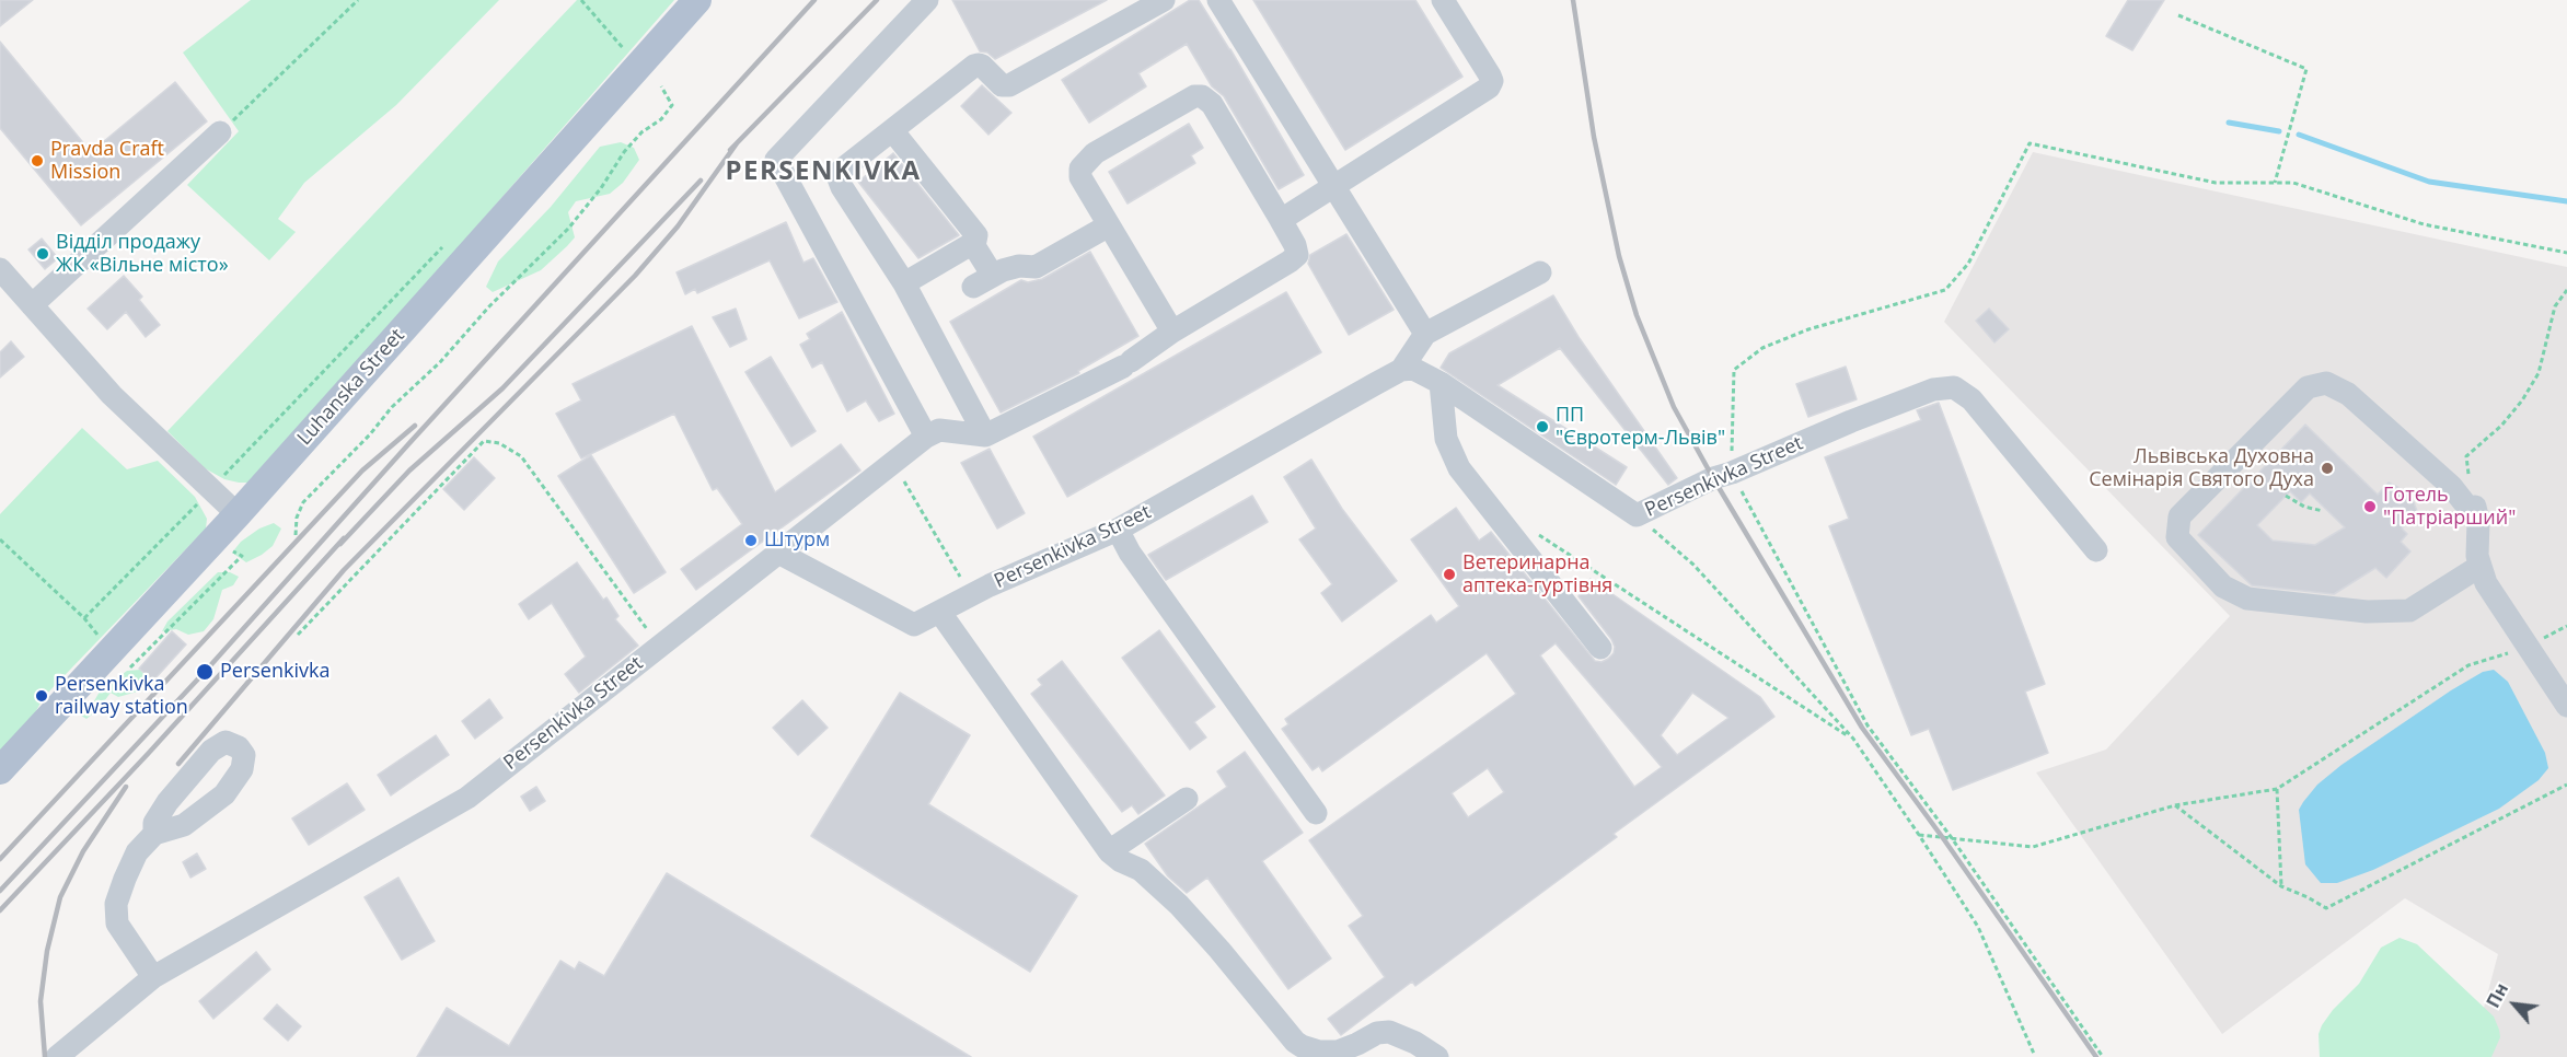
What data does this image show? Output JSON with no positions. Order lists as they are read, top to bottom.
{
  "streets": {
    "main road": ["Luhanska Street"],
    "street": ["Persenkivka Street"]
  },
  "districts": ["PERSENKIVKA"],
  "places": [
    "Pravda Craft Mission",
    "Відділ продажу ЖК «Вільне місто»",
    "ПП \"Євротерм-Львів\"",
    "Львівська Духовна Семінарія Святого Духа",
    "Готель \"Патріарший\"",
    "Штурм",
    "Ветеринарна аптека-гуртівня",
    "Persenkivka",
    "Persenkivka railway station"
  ],
  "north": "top left"
}
